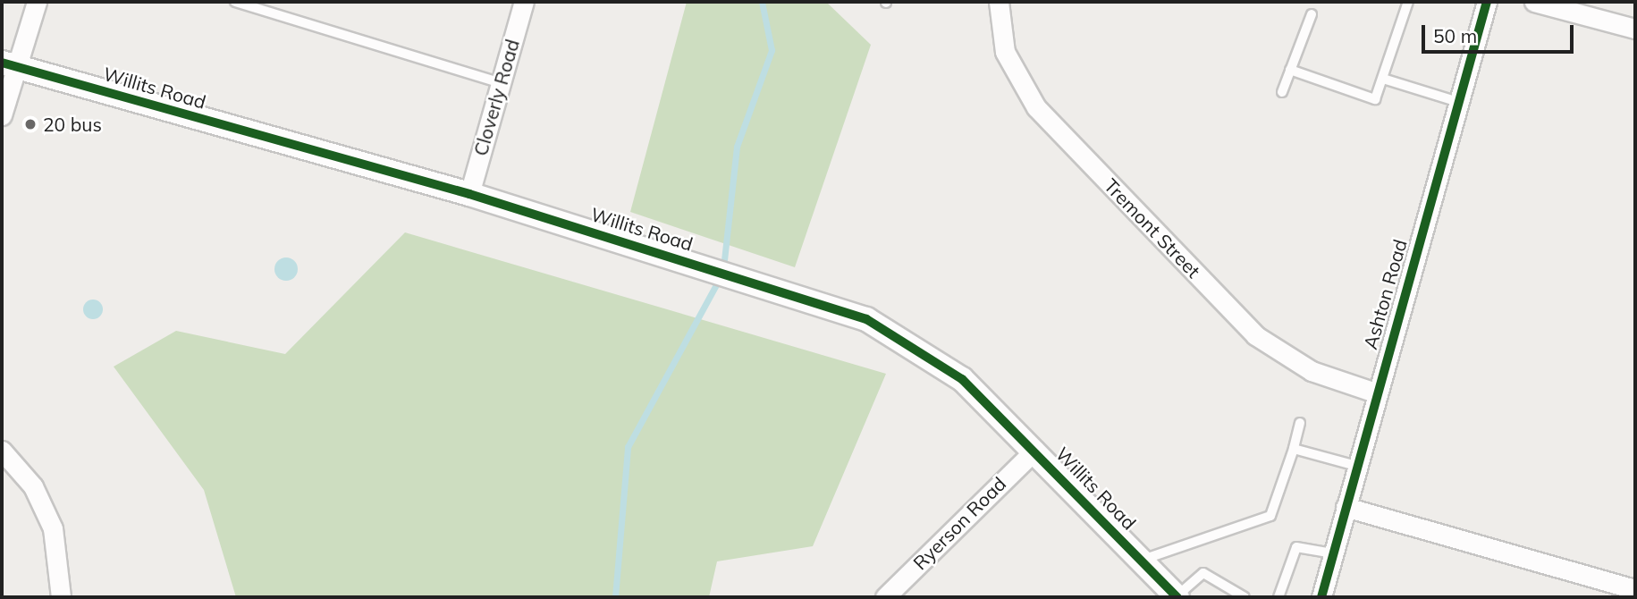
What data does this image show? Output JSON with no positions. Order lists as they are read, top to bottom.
{
  "streets": {
    "street": [
      "Willits Road",
      "Cloverly Road",
      "Tremont Street",
      "Ashton Road",
      "Ryerson Road"
    ]
  },
  "crossings": [
    ["Willits Road", "Cloverly Road"],
    ["Willits Road", "Ryerson Road"],
    ["Tremont Street", "Ashton Road"]
  ],
  "places": ["20 bus"],
  "scale_bar": "50 m"
}
